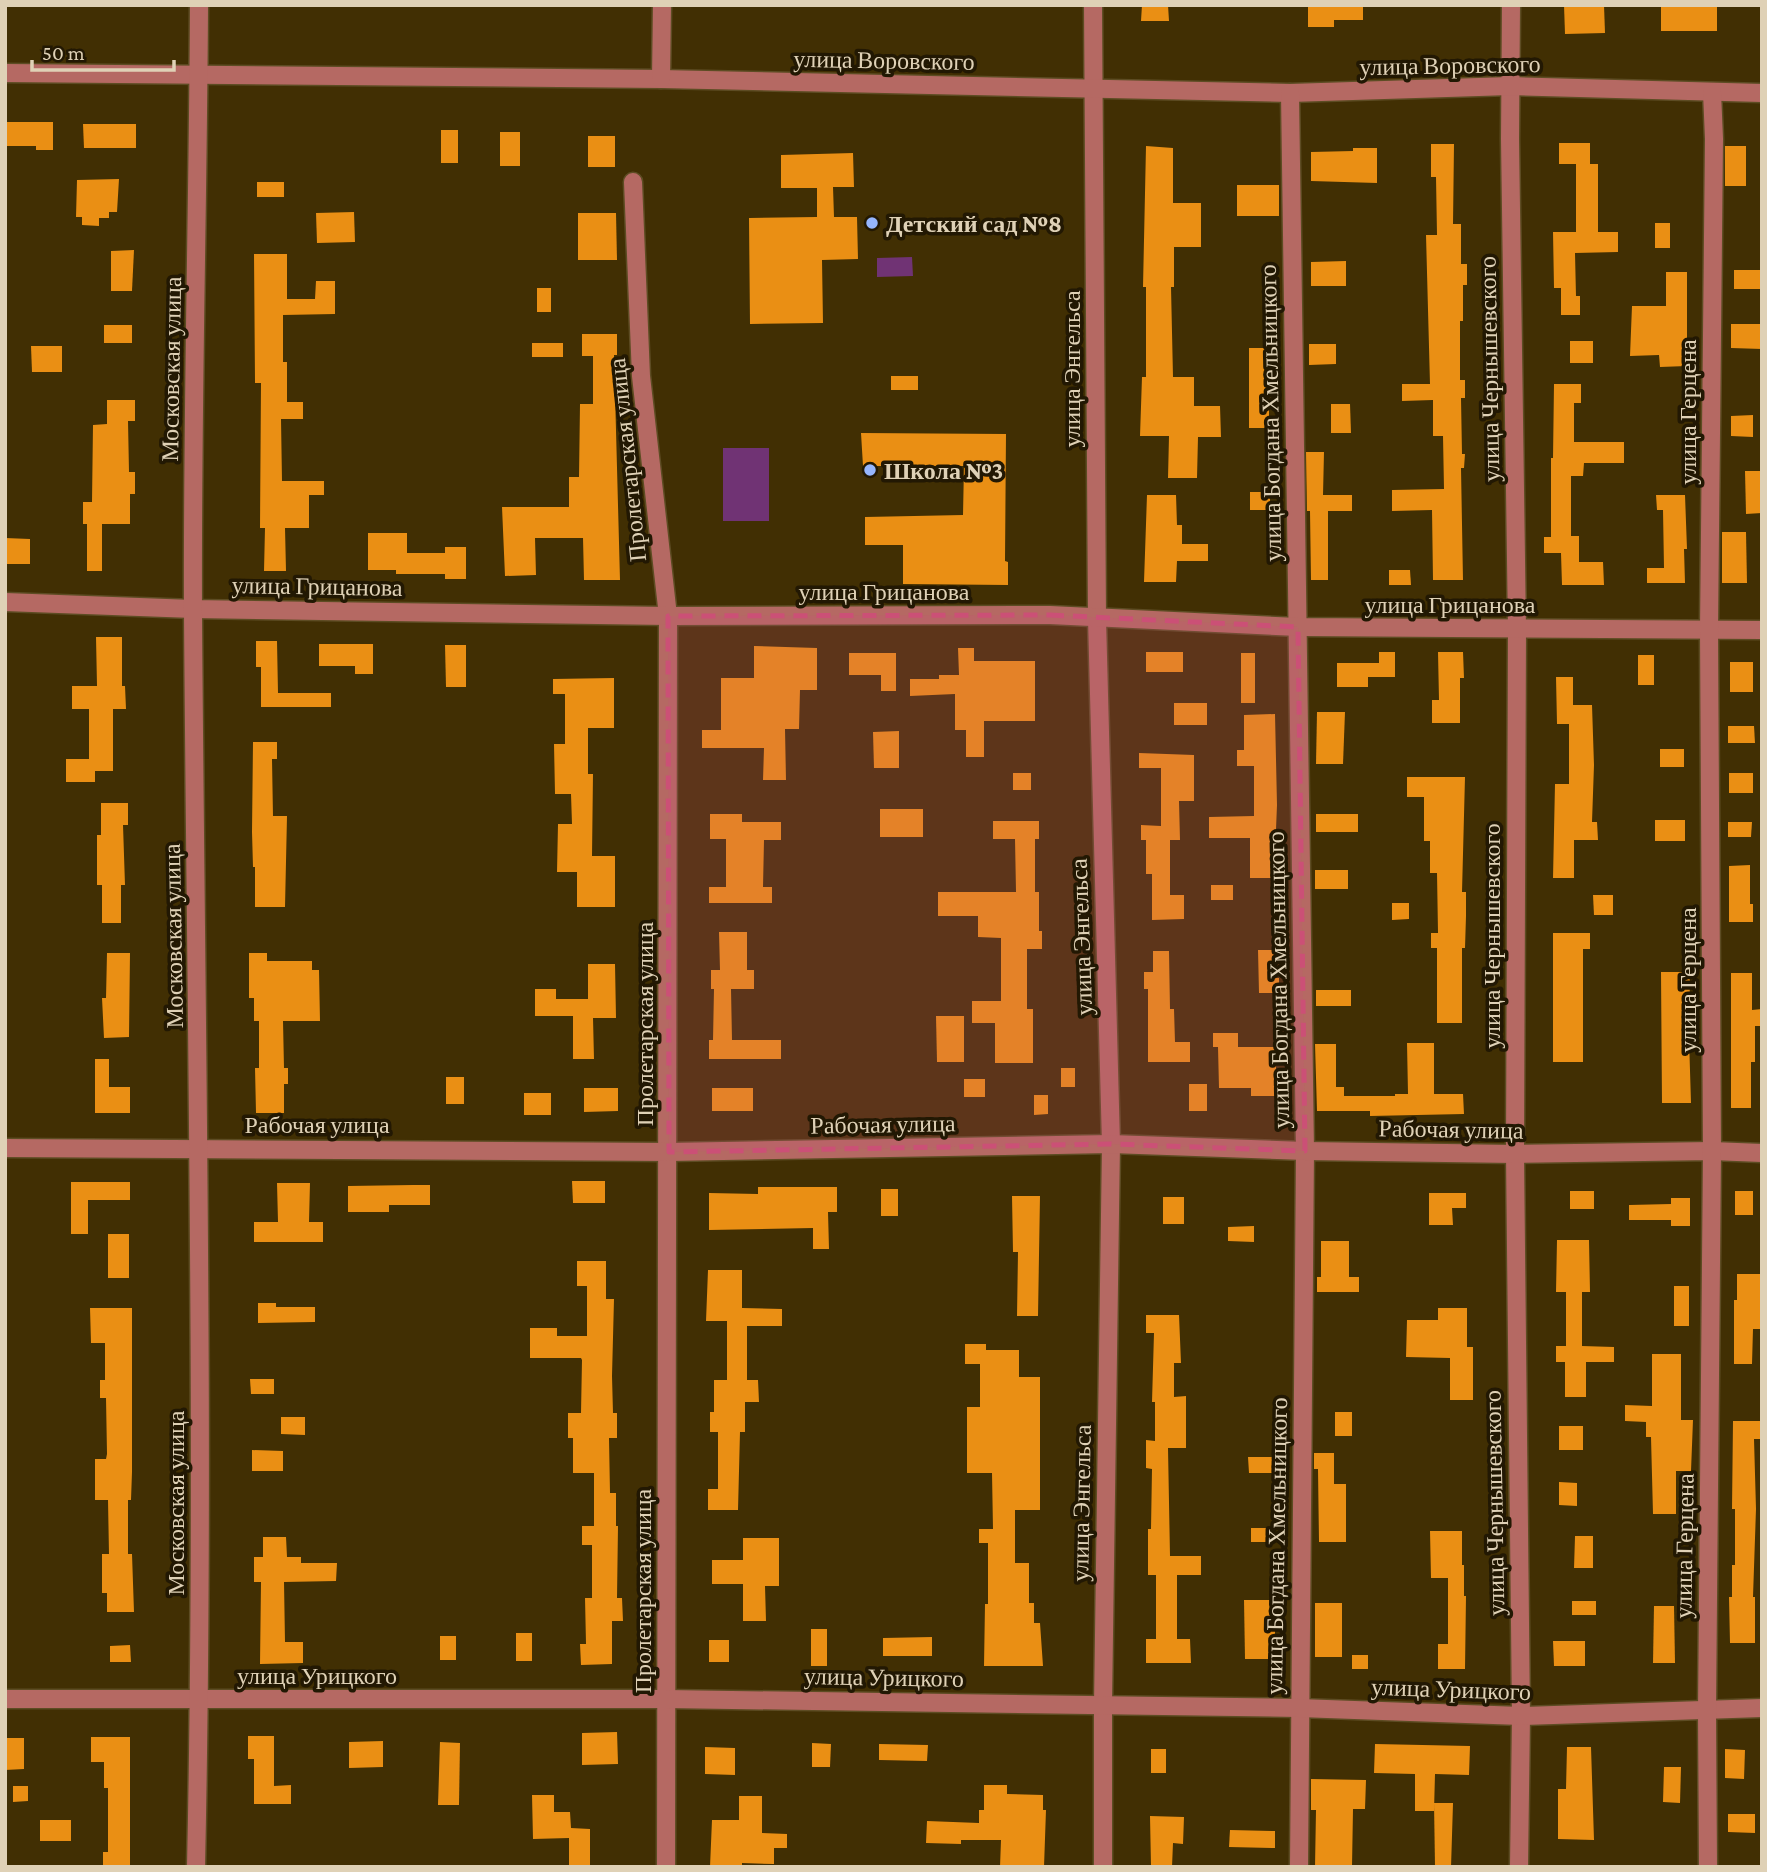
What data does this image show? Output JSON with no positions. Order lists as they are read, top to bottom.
{
  "streets": {
    "street": [
      "улица Воровского",
      "Московская улица",
      "улица Энгельса",
      "улица Чернышевского",
      "улица Герцена",
      "улица Богдана Хмельницкого",
      "Пролетарская улица",
      "улица Грицанова",
      "Рабочая улица",
      "улица Урицкого"
    ]
  },
  "crossings": [
    ["улица Воровского", "Московская улица"],
    ["улица Воровского", "улица Энгельса"],
    ["улица Воровского", "улица Чернышевского"],
    ["улица Воровского", "улица Герцена"],
    ["улица Воровского", "улица Богдана Хмельницкого"],
    ["Московская улица", "улица Грицанова"],
    ["Московская улица", "Рабочая улица"],
    ["Московская улица", "улица Урицкого"],
    ["улица Энгельса", "улица Грицанова"],
    ["улица Энгельса", "Рабочая улица"],
    ["улица Энгельса", "улица Урицкого"],
    ["улица Чернышевского", "улица Грицанова"],
    ["улица Чернышевского", "Рабочая улица"],
    ["улица Чернышевского", "улица Урицкого"],
    ["улица Герцена", "улица Грицанова"],
    ["улица Герцена", "Рабочая улица"],
    ["улица Герцена", "улица Урицкого"],
    ["улица Богдана Хмельницкого", "улица Грицанова"],
    ["улица Богдана Хмельницкого", "Рабочая улица"],
    ["улица Богдана Хмельницкого", "улица Урицкого"],
    ["Пролетарская улица", "улица Грицанова"],
    ["Пролетарская улица", "Рабочая улица"],
    ["Пролетарская улица", "улица Урицкого"]
  ],
  "places": ["Детский сад №8", "Школа №3"],
  "scale_bar": "50 m"
}
